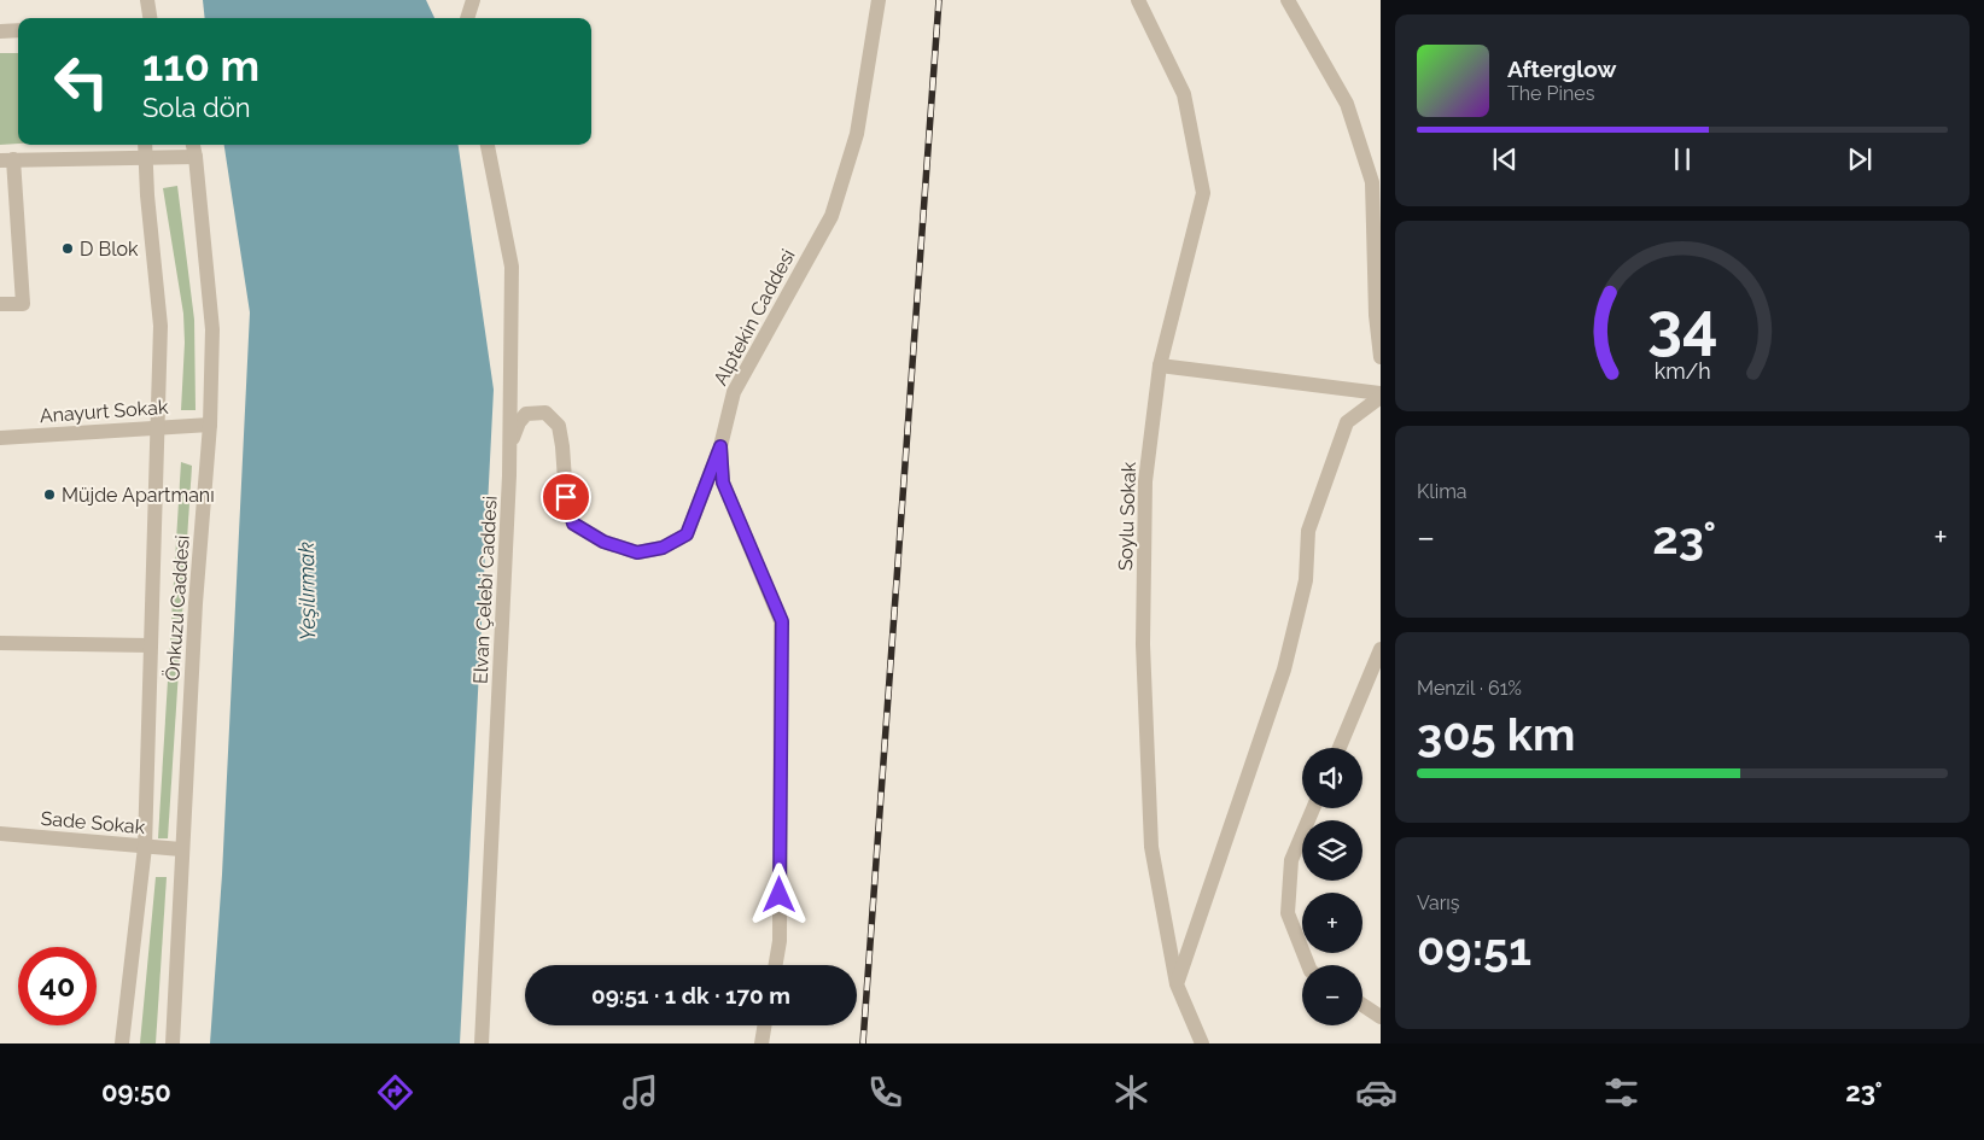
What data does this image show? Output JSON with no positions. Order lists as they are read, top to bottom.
{
  "streets": {
    "street": [
      "Alptekin Caddesi",
      "Anayurt Sokak",
      "Soylu Sokak",
      "Elvan Çelebi Caddesi",
      "Önkuzu Caddesi",
      "Sade Sokak"
    ]
  },
  "crossings": [
    ["Anayurt Sokak", "Önkuzu Caddesi"],
    ["Önkuzu Caddesi", "Sade Sokak"]
  ],
  "water": ["Yeşilırmak"],
  "places": ["D Blok", "Müjde Apartmanı"],
  "page": {
    "turn": ["110 m", "Sola dön"],
    "song": ["Afterglow", "The Pines"],
    "tile": [
      "Klima",
      ["Menzil · 61%", "305 km"],
      ["Varış", "09:51"]
    ],
    "heat": ["−", "23°", "+"],
    "map_buttons": ["+", "−"],
    "limit": "40",
    "trip": "09:51 · 1 dk · 170 m",
    "tabs": ["09:50", "23°"],
    "gauge": ["34", "km/h"]
  }
}
